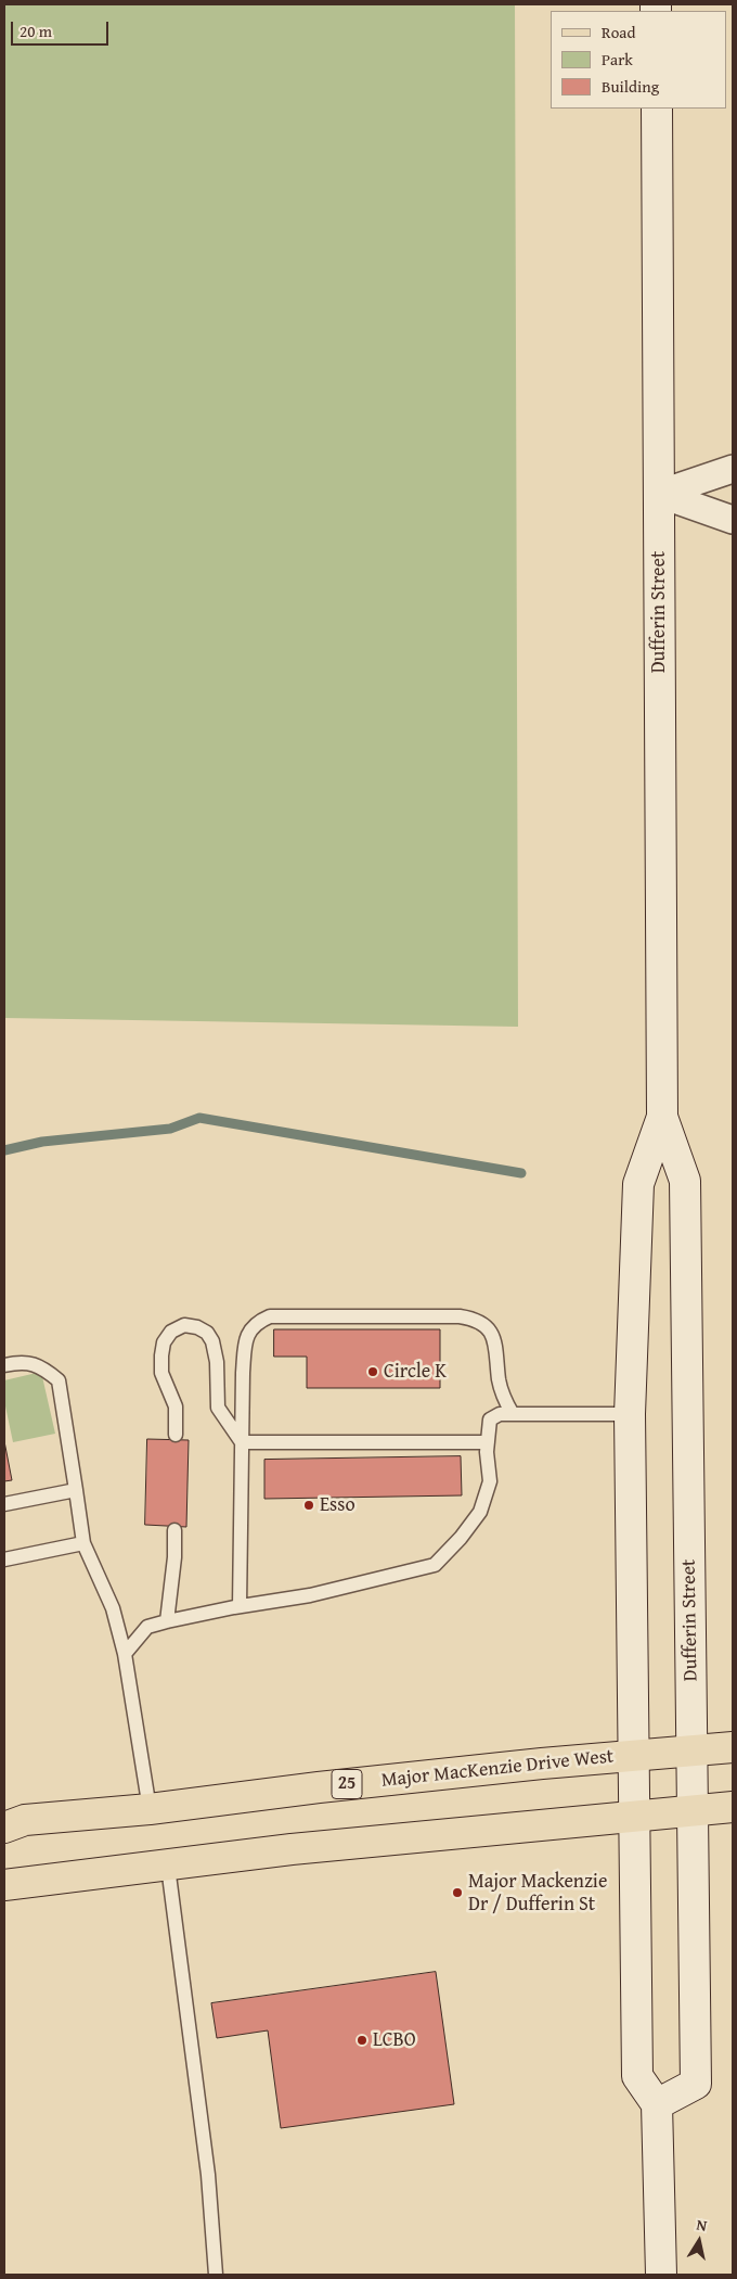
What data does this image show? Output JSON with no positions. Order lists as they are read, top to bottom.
{
  "streets": {
    "main road": ["Dufferin Street", "Major MacKenzie Drive West", "25"]
  },
  "crossings": [
    ["Dufferin Street", "Major MacKenzie Drive West"]
  ],
  "places": [
    "Circle K",
    "Esso",
    "Major Mackenzie Dr / Dufferin St",
    "LCBO"
  ],
  "legend": ["Road", "Park", "Building"],
  "scale_bar": "20 m",
  "north": "top"
}
